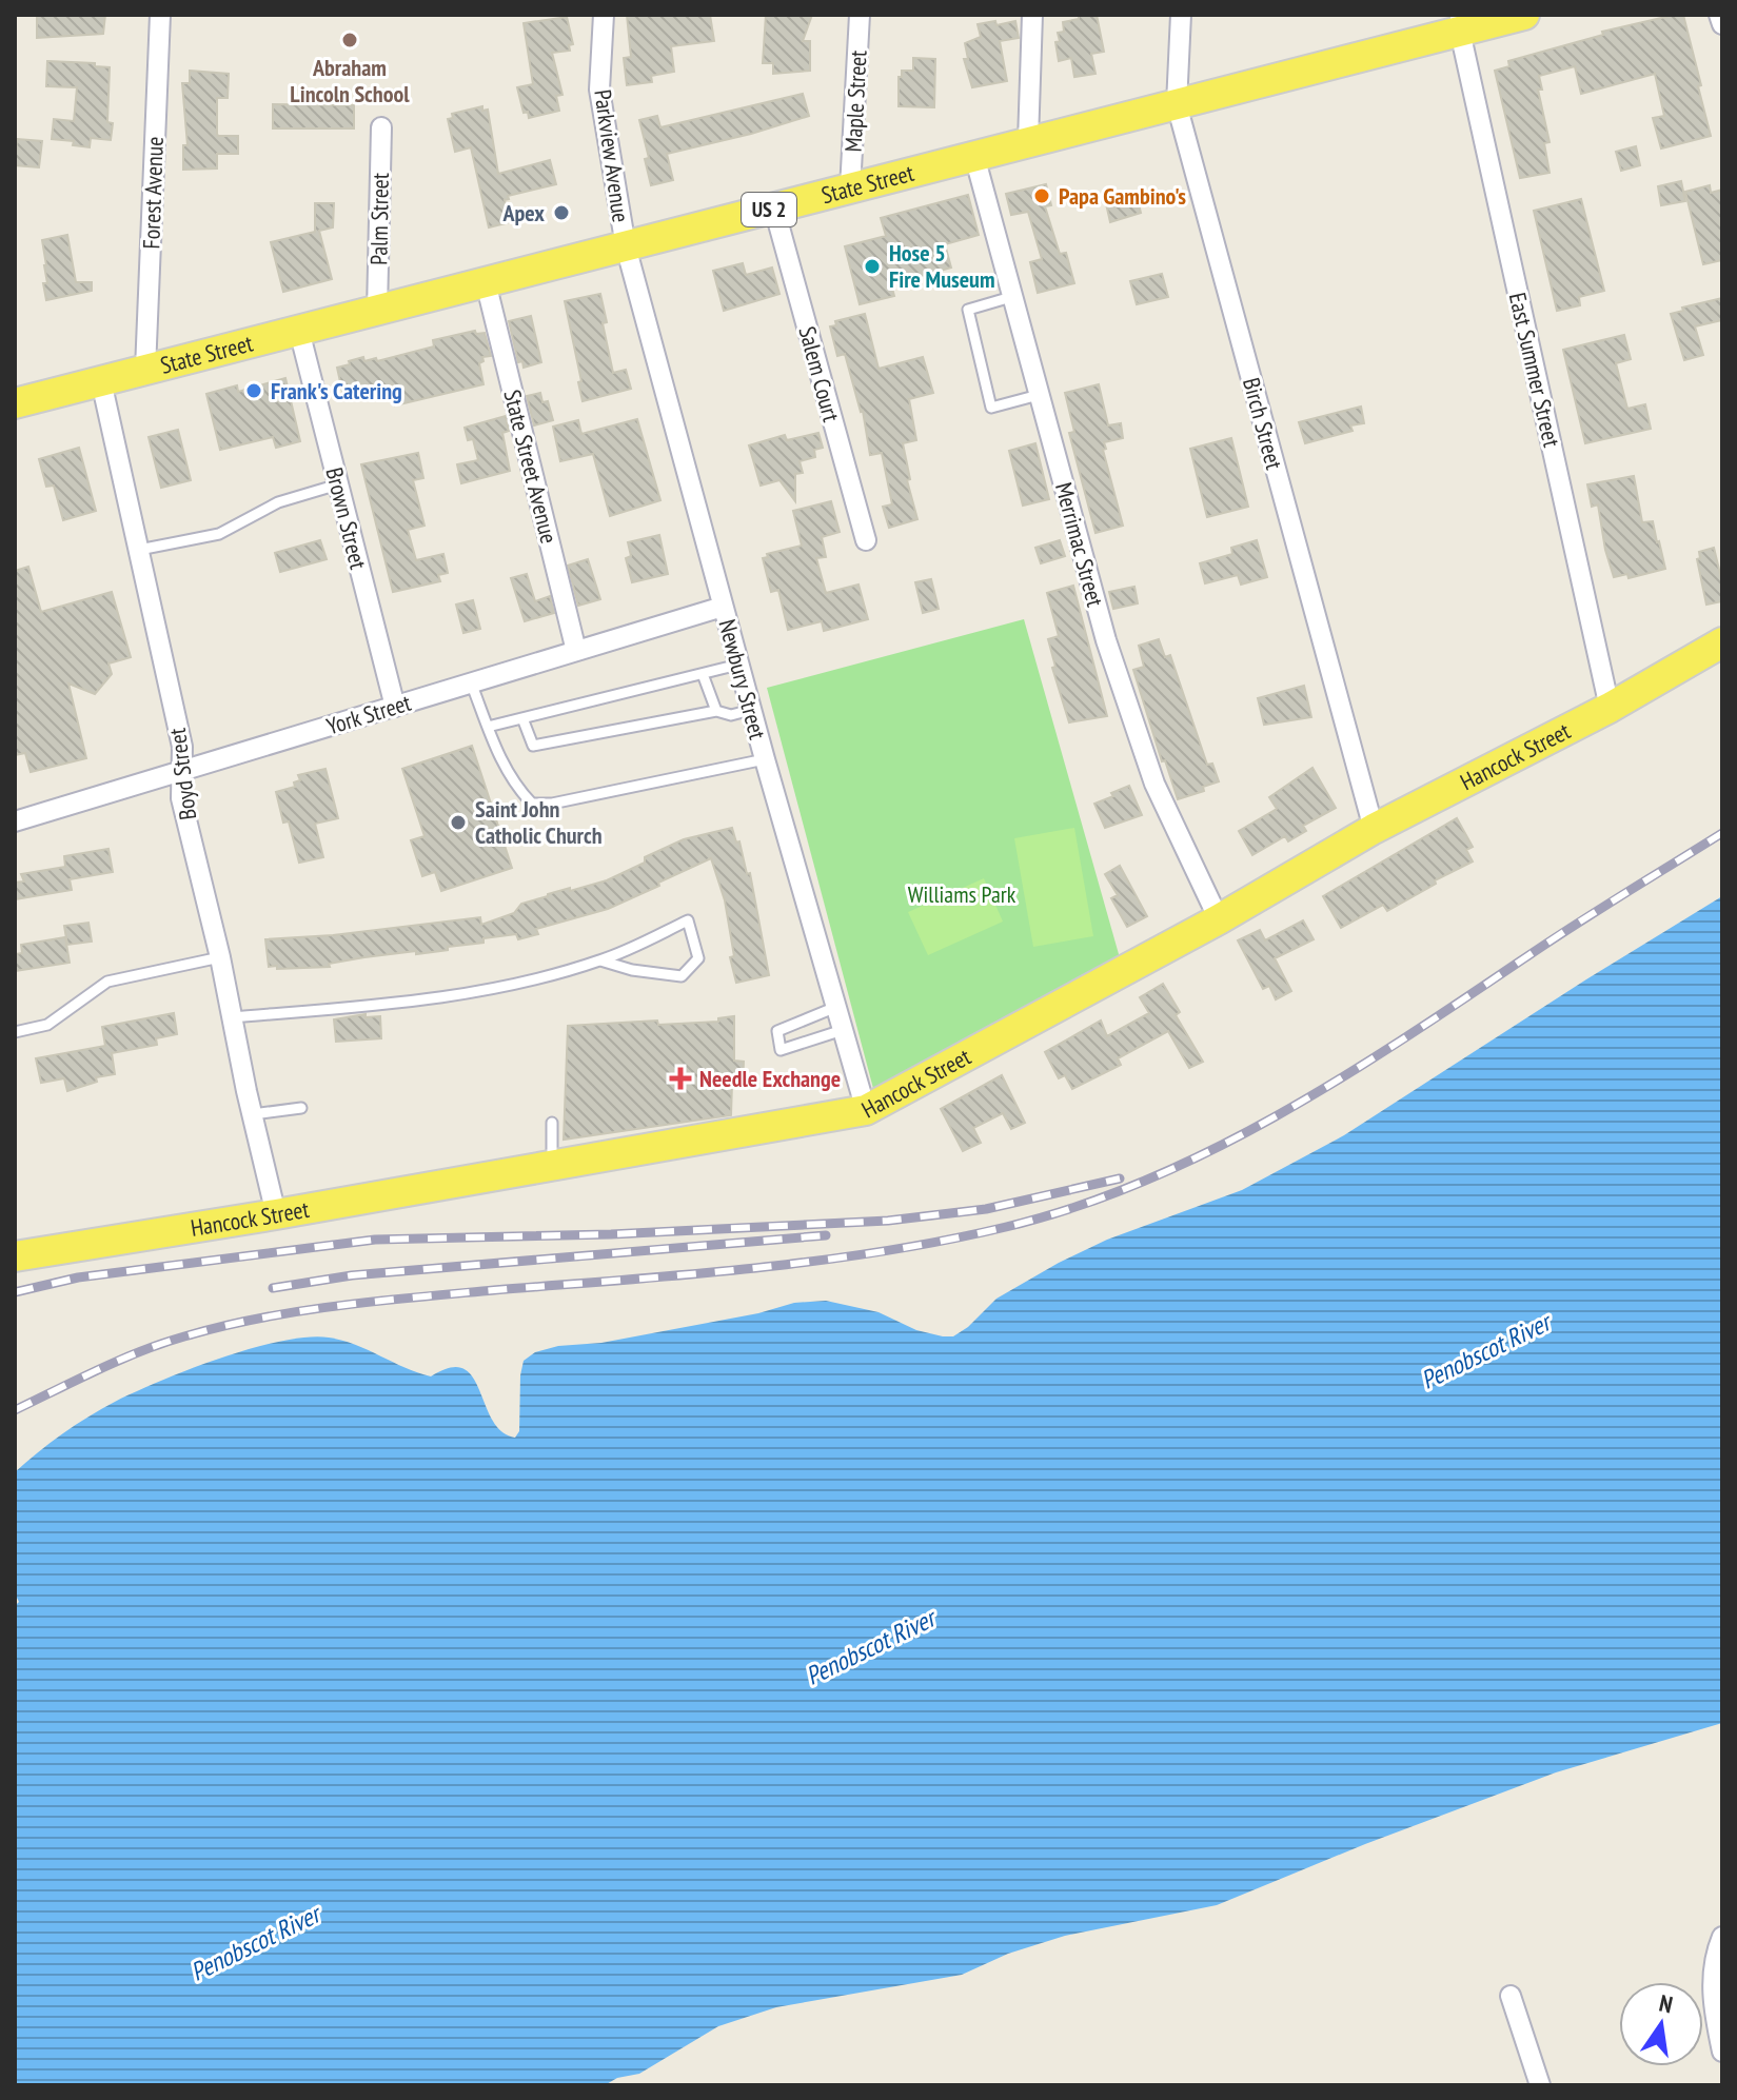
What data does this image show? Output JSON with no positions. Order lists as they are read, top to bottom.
{
  "streets": {
    "main road": ["State Street", "US 2", "Hancock Street"],
    "street": [
      "Maple Street",
      "Parkview Avenue",
      "Forest Avenue",
      "Palm Street",
      "East Summer Street",
      "Salem Court",
      "Birch Street",
      "State Street Avenue",
      "Brown Street",
      "Merrimac Street",
      "Newbury Street",
      "York Street",
      "Boyd Street"
    ]
  },
  "crossings": [
    ["Maple Street", "State Street"],
    ["Parkview Avenue", "State Street"],
    ["Parkview Avenue", "Newbury Street"],
    ["State Street", "Forest Avenue"],
    ["State Street", "Palm Street"],
    ["State Street", "East Summer Street"],
    ["State Street", "Salem Court"],
    ["State Street", "Birch Street"],
    ["State Street", "State Street Avenue"],
    ["State Street", "Brown Street"],
    ["State Street", "Merrimac Street"],
    ["State Street", "Newbury Street"],
    ["State Street", "Boyd Street"],
    ["East Summer Street", "Hancock Street"],
    ["Birch Street", "Hancock Street"],
    ["State Street Avenue", "York Street"],
    ["Brown Street", "York Street"],
    ["Merrimac Street", "Hancock Street"],
    ["Newbury Street", "York Street"],
    ["Newbury Street", "Hancock Street"],
    ["York Street", "Boyd Street"],
    ["Hancock Street", "Boyd Street"]
  ],
  "water": ["Penobscot River"],
  "parks": ["Williams Park"],
  "places": {
    "other": [
      "Abraham Lincoln School",
      "Papa Gambino's",
      "Apex",
      "Hose 5 Fire Museum",
      "Frank's Catering",
      "Saint John Catholic Church"
    ],
    "health": ["Needle Exchange"]
  },
  "north": "top"
}
